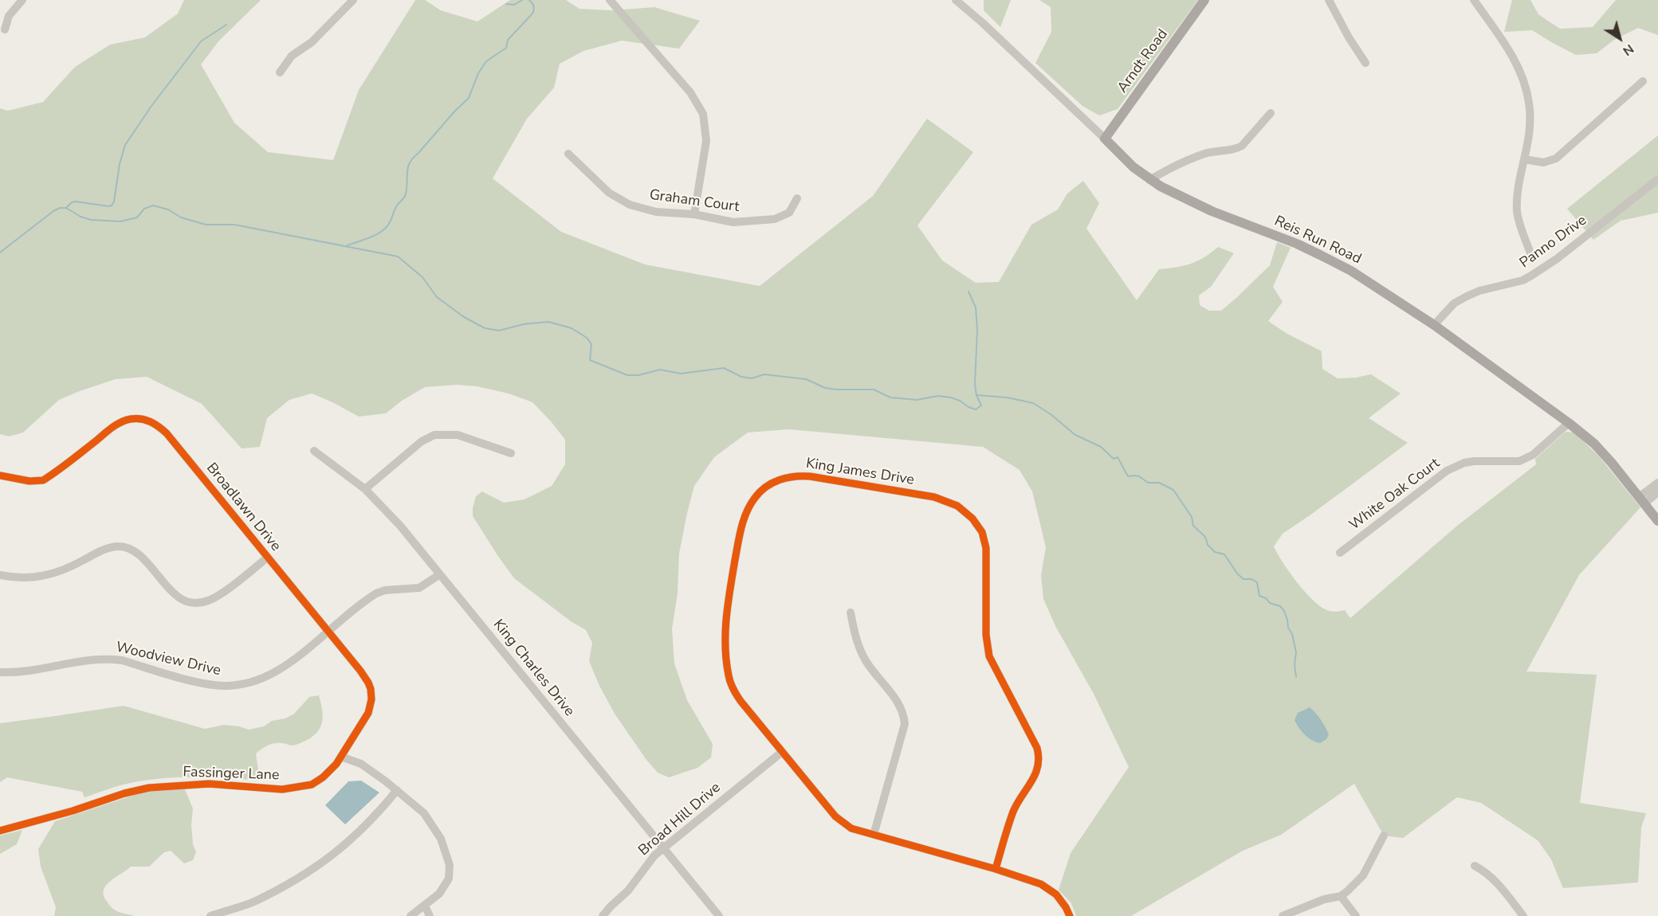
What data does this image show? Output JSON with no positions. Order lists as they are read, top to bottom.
{
  "streets": {
    "main road": ["Arndt Road", "Reis Run Road"],
    "street": [
      "Graham Court",
      "Panno Drive",
      "King James Drive",
      "White Oak Court",
      "Broadlawn Drive",
      "Woodview Drive",
      "King Charles Drive",
      "Fassinger Lane",
      "Broad Hill Drive"
    ]
  },
  "crossings": [
    ["Arndt Road", "Reis Run Road"],
    ["Reis Run Road", "Panno Drive"],
    ["Reis Run Road", "White Oak Court"],
    ["King James Drive", "Broad Hill Drive"],
    ["Broadlawn Drive", "Woodview Drive"],
    ["Broadlawn Drive", "Fassinger Lane"],
    ["Woodview Drive", "King Charles Drive"],
    ["King Charles Drive", "Broad Hill Drive"]
  ],
  "north": "bottom right"
}
